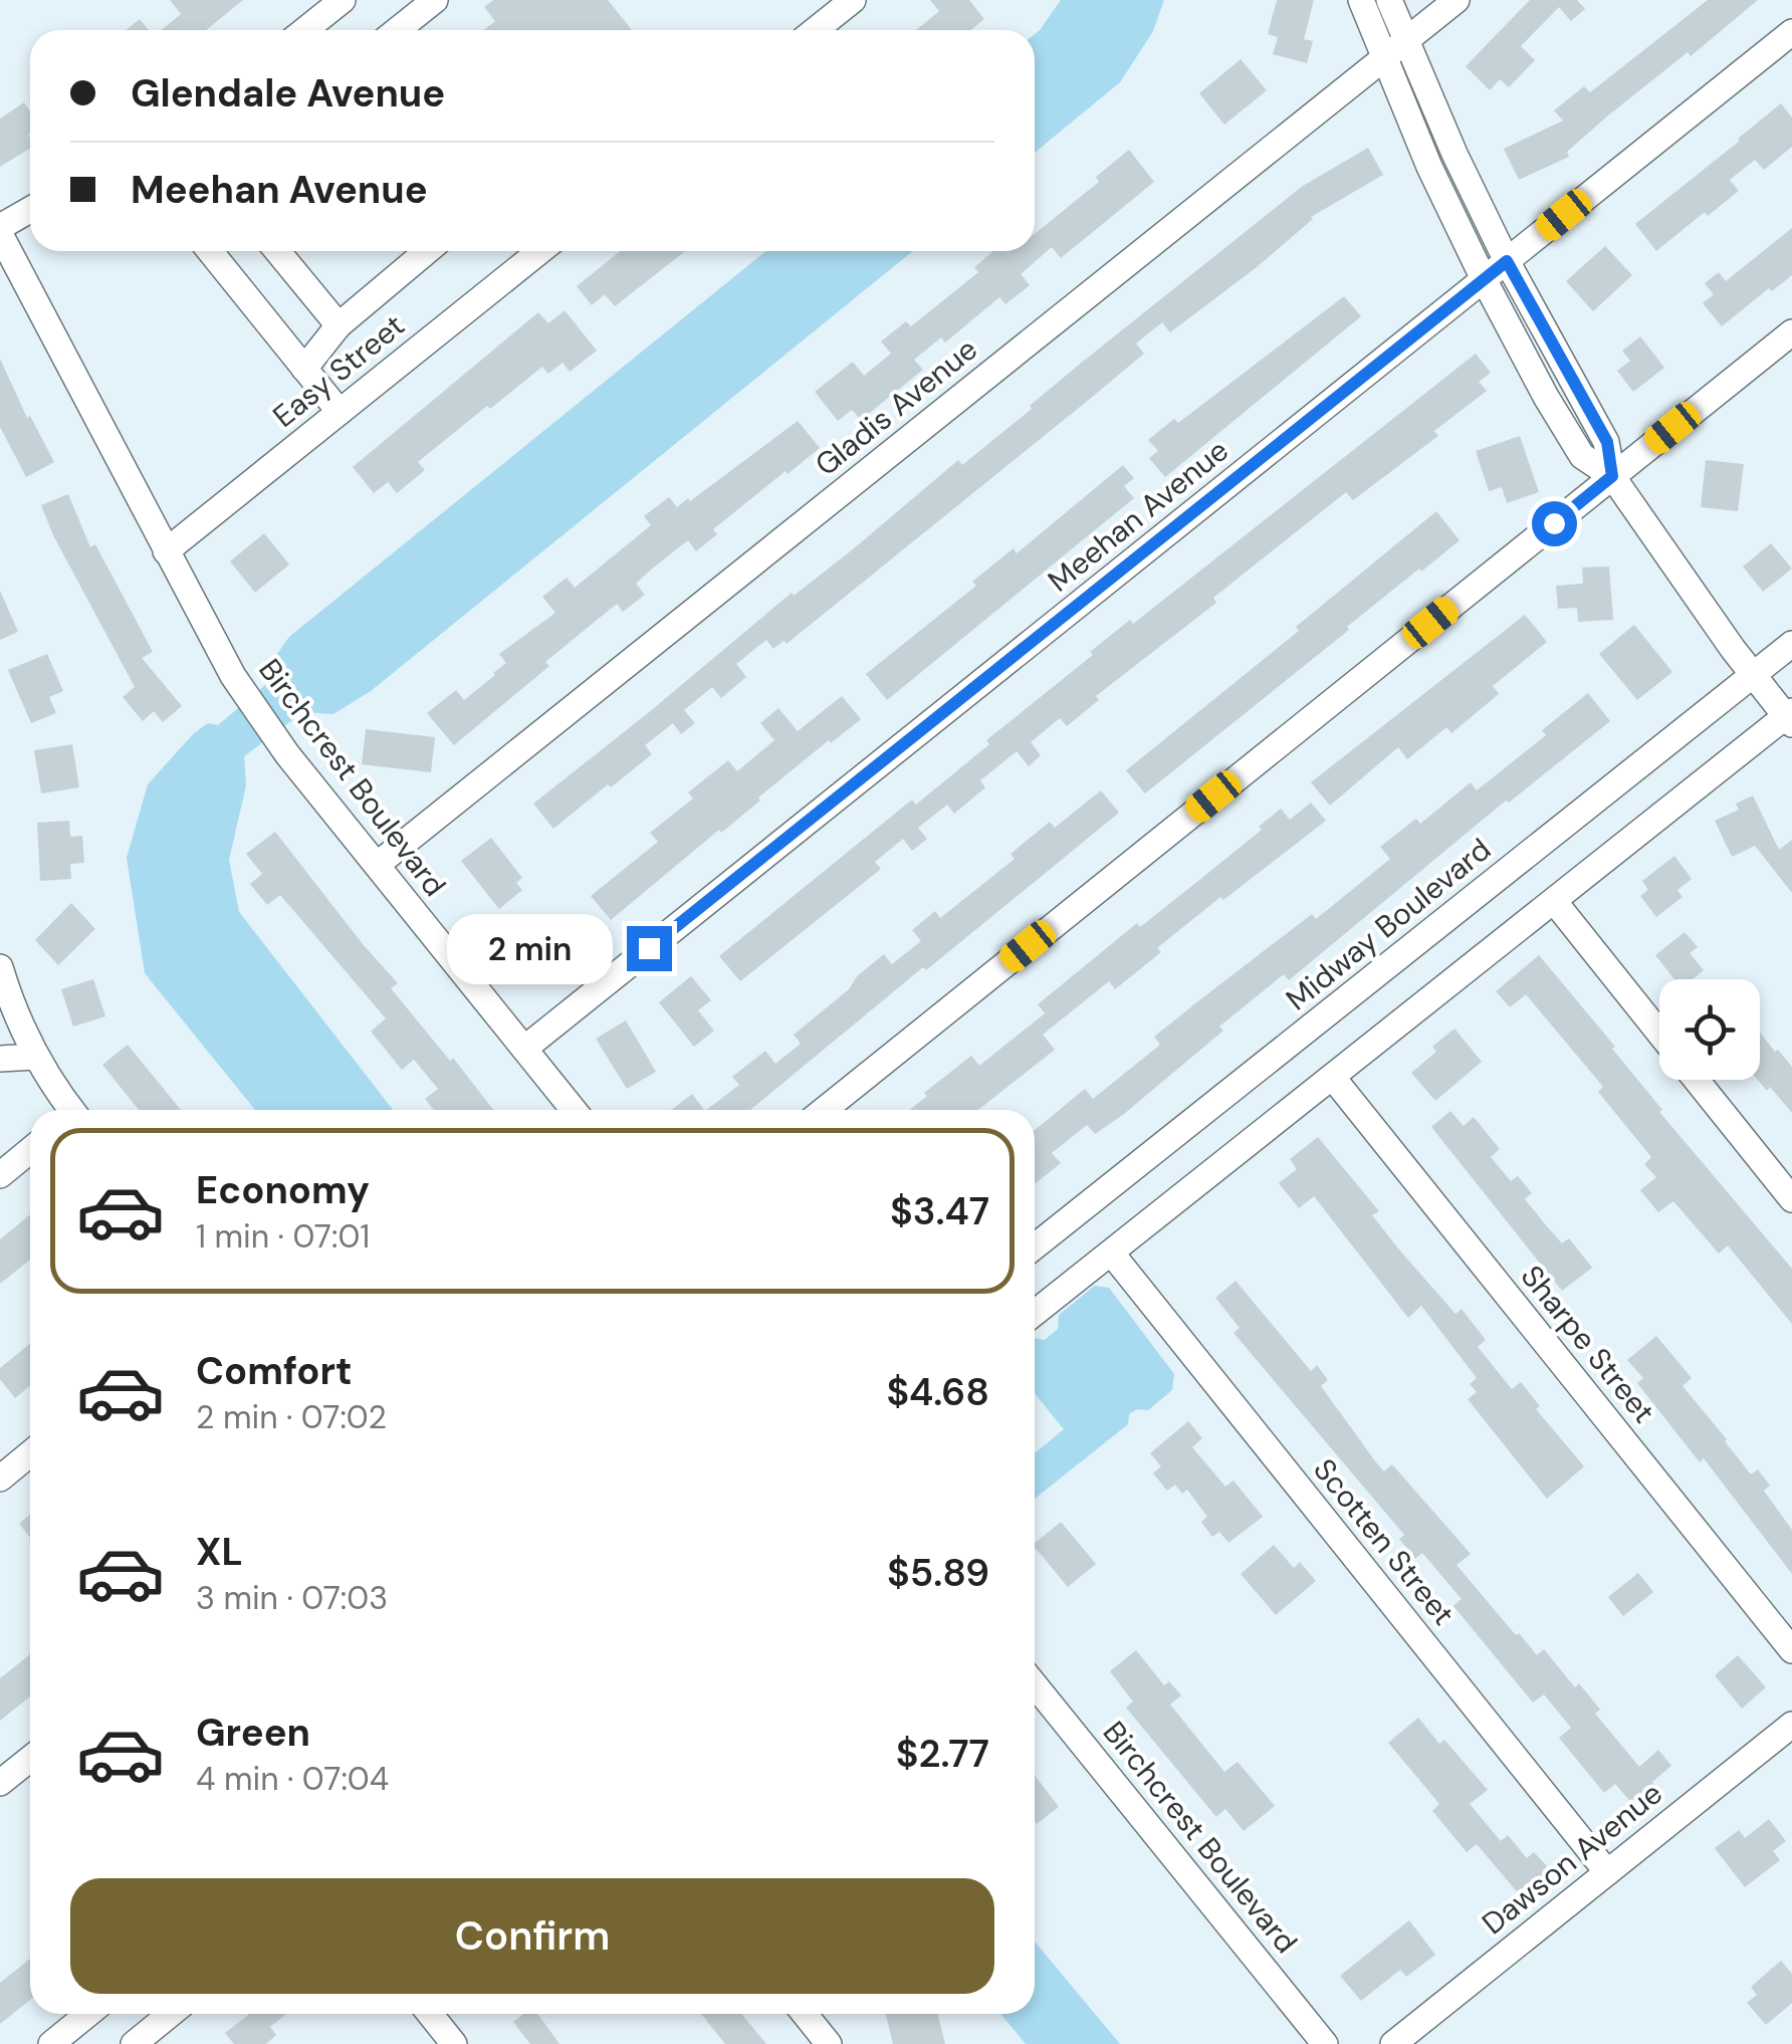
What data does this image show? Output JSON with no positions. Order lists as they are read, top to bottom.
{
  "streets": {
    "street": [
      "Easy Street",
      "Gladis Avenue",
      "Meehan Avenue",
      "Birchcrest Boulevard",
      "Midway Boulevard",
      "Sharpe Street",
      "Scotten Street",
      "Dawson Avenue"
    ]
  },
  "crossings": [
    ["Easy Street", "Birchcrest Boulevard"],
    ["Gladis Avenue", "Birchcrest Boulevard"],
    ["Meehan Avenue", "Birchcrest Boulevard"],
    ["Scotten Street", "Dawson Avenue"]
  ],
  "page": {
    "banner": ["Glendale Avenue", "Meehan Avenue"],
    "bubble": "2 min",
    "list": [
      {
        "name": "Economy",
        "note": "1 min · 07:01",
        "value": "$3.47"
      },
      {
        "name": "Comfort",
        "note": "2 min · 07:02",
        "value": "$4.68"
      },
      {
        "name": "XL",
        "note": "3 min · 07:03",
        "value": "$5.89"
      },
      {
        "name": "Green",
        "note": "4 min · 07:04",
        "value": "$2.77"
      }
    ],
    "buttons": "Confirm"
  }
}
